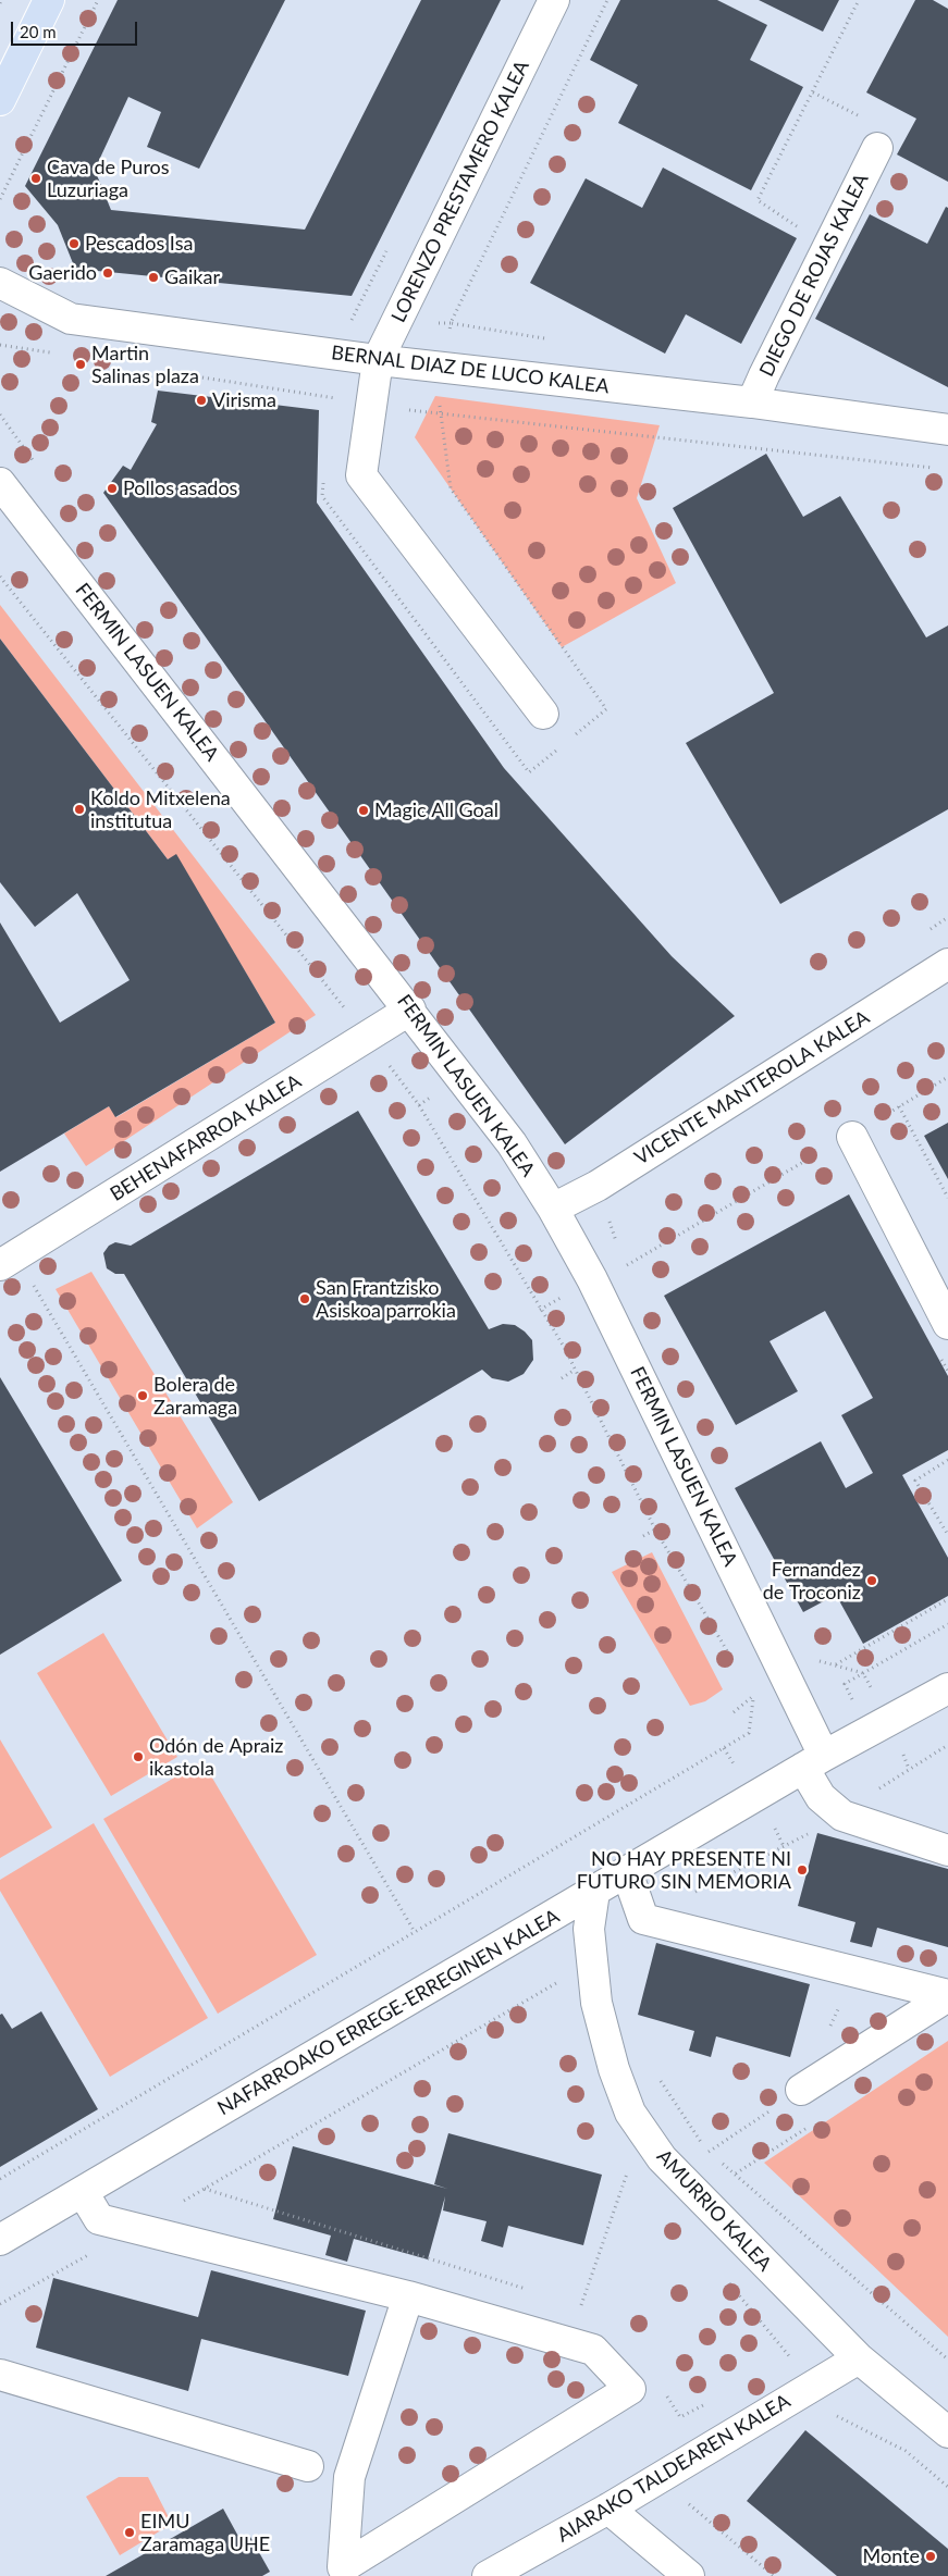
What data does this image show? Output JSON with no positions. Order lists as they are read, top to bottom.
{
  "streets": {
    "street": [
      "LORENZO PRESTAMERO KALEA",
      "DIEGO DE ROJAS KALEA",
      "BERNAL DIAZ DE LUCO KALEA",
      "FERMIN LASUEN KALEA",
      "VICENTE MANTEROLA KALEA",
      "BEHENAFARROA KALEA",
      "NAFARROAKO ERREGE-ERREGINEN KALEA",
      "AMURRIO KALEA",
      "AIARAKO TALDEAREN KALEA"
    ]
  },
  "crossings": [
    ["LORENZO PRESTAMERO KALEA", "BERNAL DIAZ DE LUCO KALEA"],
    ["DIEGO DE ROJAS KALEA", "BERNAL DIAZ DE LUCO KALEA"],
    ["FERMIN LASUEN KALEA", "VICENTE MANTEROLA KALEA"],
    ["FERMIN LASUEN KALEA", "BEHENAFARROA KALEA"],
    ["FERMIN LASUEN KALEA", "NAFARROAKO ERREGE-ERREGINEN KALEA"],
    ["NAFARROAKO ERREGE-ERREGINEN KALEA", "AMURRIO KALEA"],
    ["AMURRIO KALEA", "AIARAKO TALDEAREN KALEA"]
  ],
  "places": [
    "Cava de Puros Luzuriaga",
    "Pescados Isa",
    "Gaerido",
    "Gaikar",
    "Martin Salinas plaza",
    "Virisma",
    "Pollos asados",
    "Koldo Mitxelena institutua",
    "Magic All Goal",
    "San Frantzisko Asiskoa parrokia",
    "Bolera de Zaramaga",
    "Fernandez de Troconiz",
    "Odón de Apraiz ikastola",
    "NO HAY PRESENTE NI FUTURO SIN MEMORIA",
    "EIMU Zaramaga UHE",
    "Monte"
  ],
  "scale_bar": "20 m"
}
